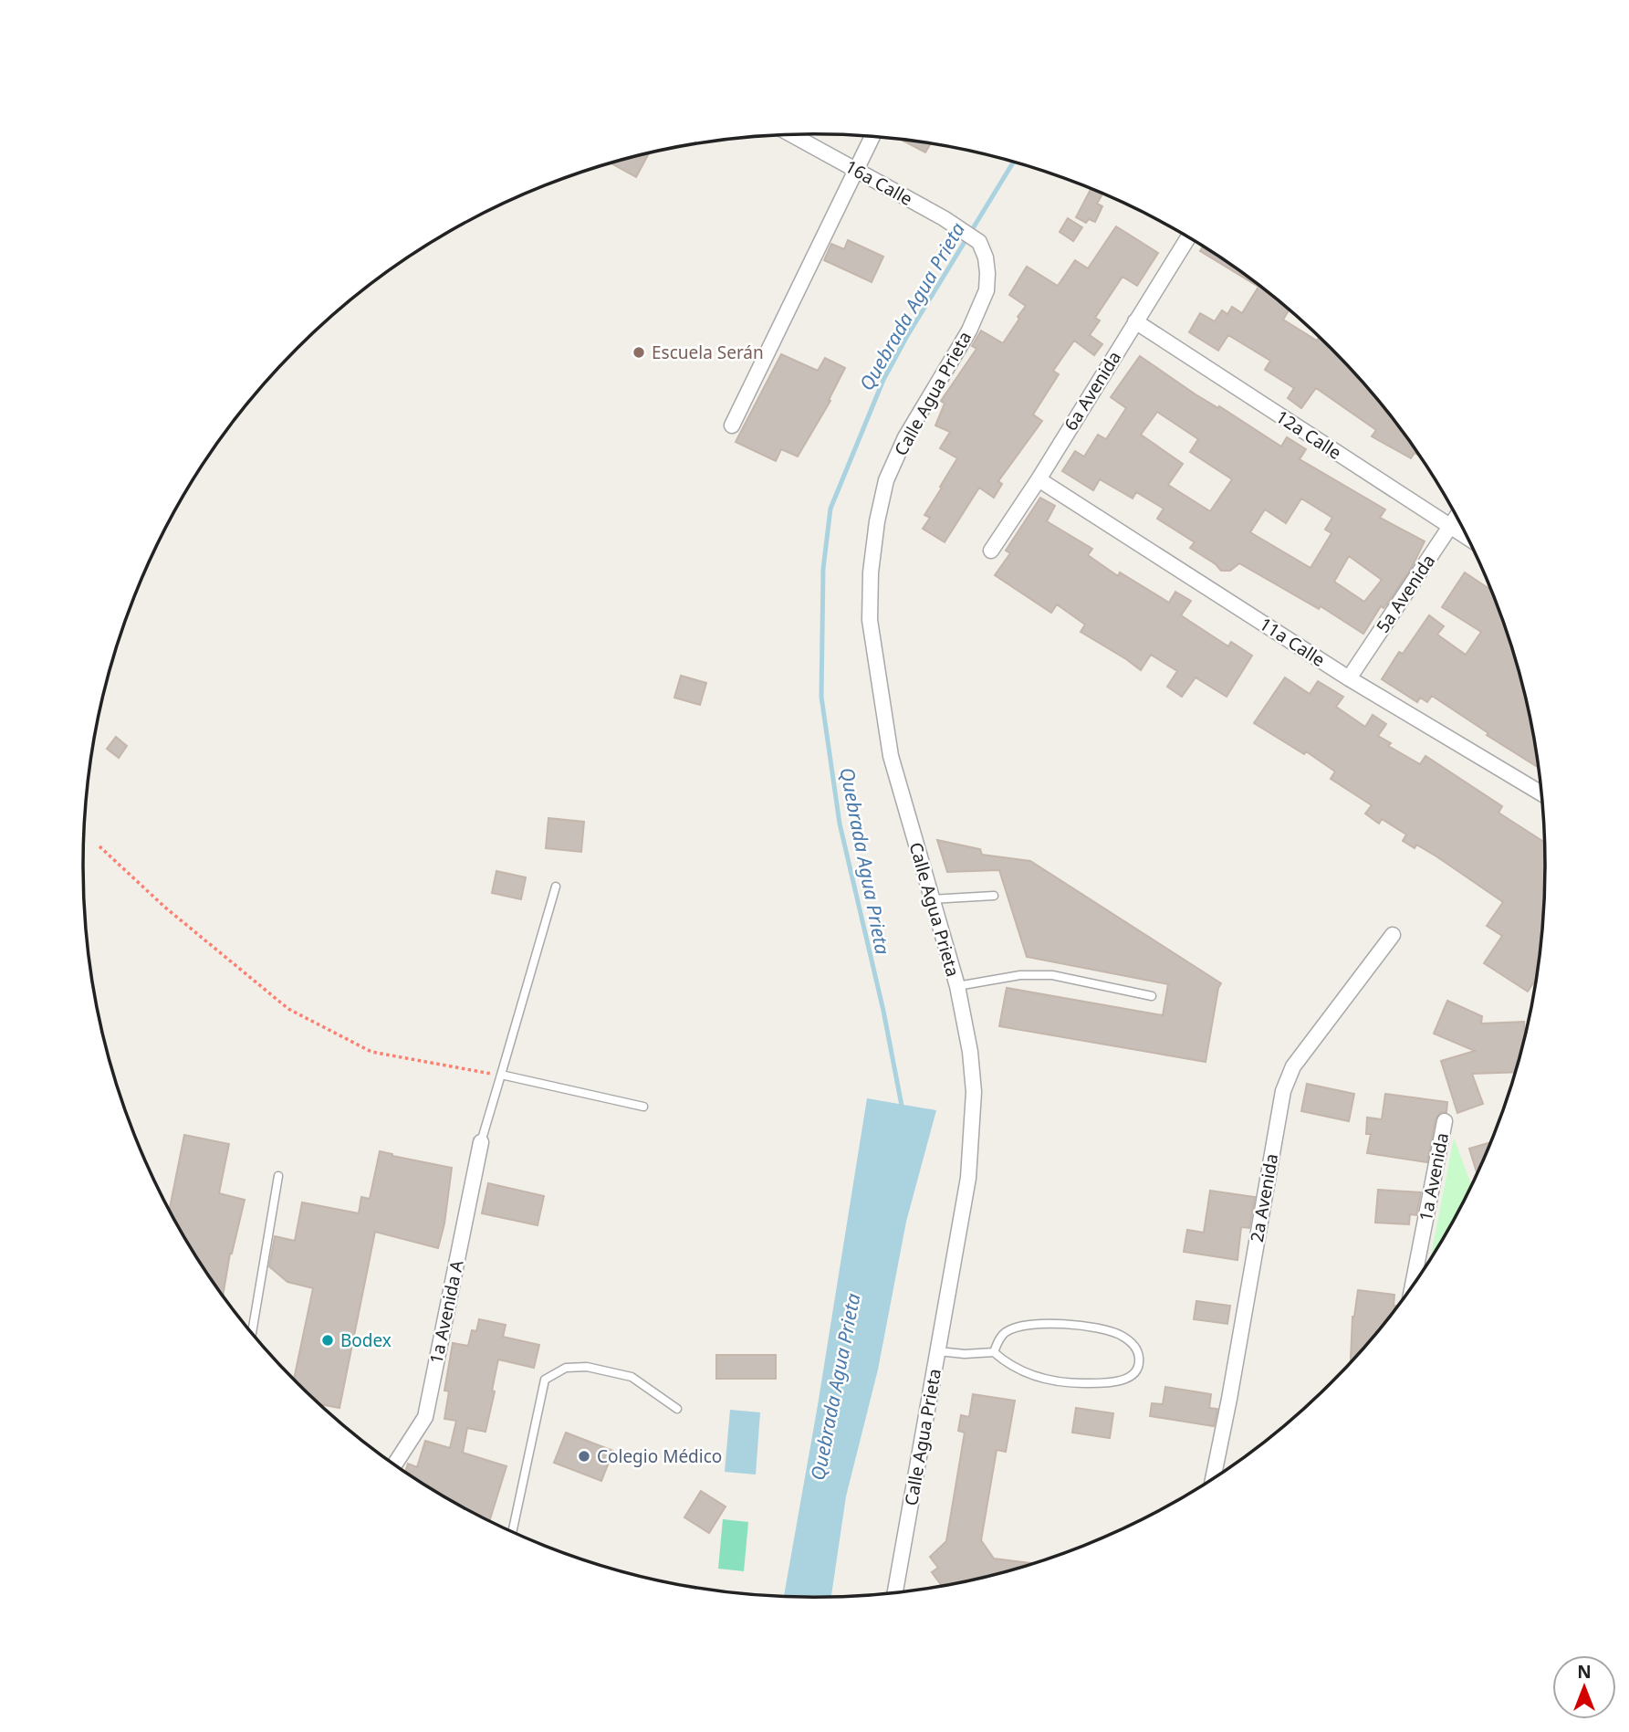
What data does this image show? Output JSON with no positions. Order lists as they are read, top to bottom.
{
  "streets": {
    "street": [
      "16a Calle",
      "6a Avenida",
      "Calle Agua Prieta",
      "12a Calle",
      "5a Avenida",
      "11a Calle",
      "1a Avenida",
      "2a Avenida",
      "1a Avenida A"
    ]
  },
  "crossings": [
    ["16a Calle", "Calle Agua Prieta"],
    ["6a Avenida", "12a Calle"],
    ["6a Avenida", "11a Calle"],
    ["12a Calle", "5a Avenida"],
    ["5a Avenida", "11a Calle"]
  ],
  "water": ["Quebrada Agua Prieta"],
  "places": ["Escuela Serán", "Bodex", "Colegio Médico"],
  "north": "top"
}
